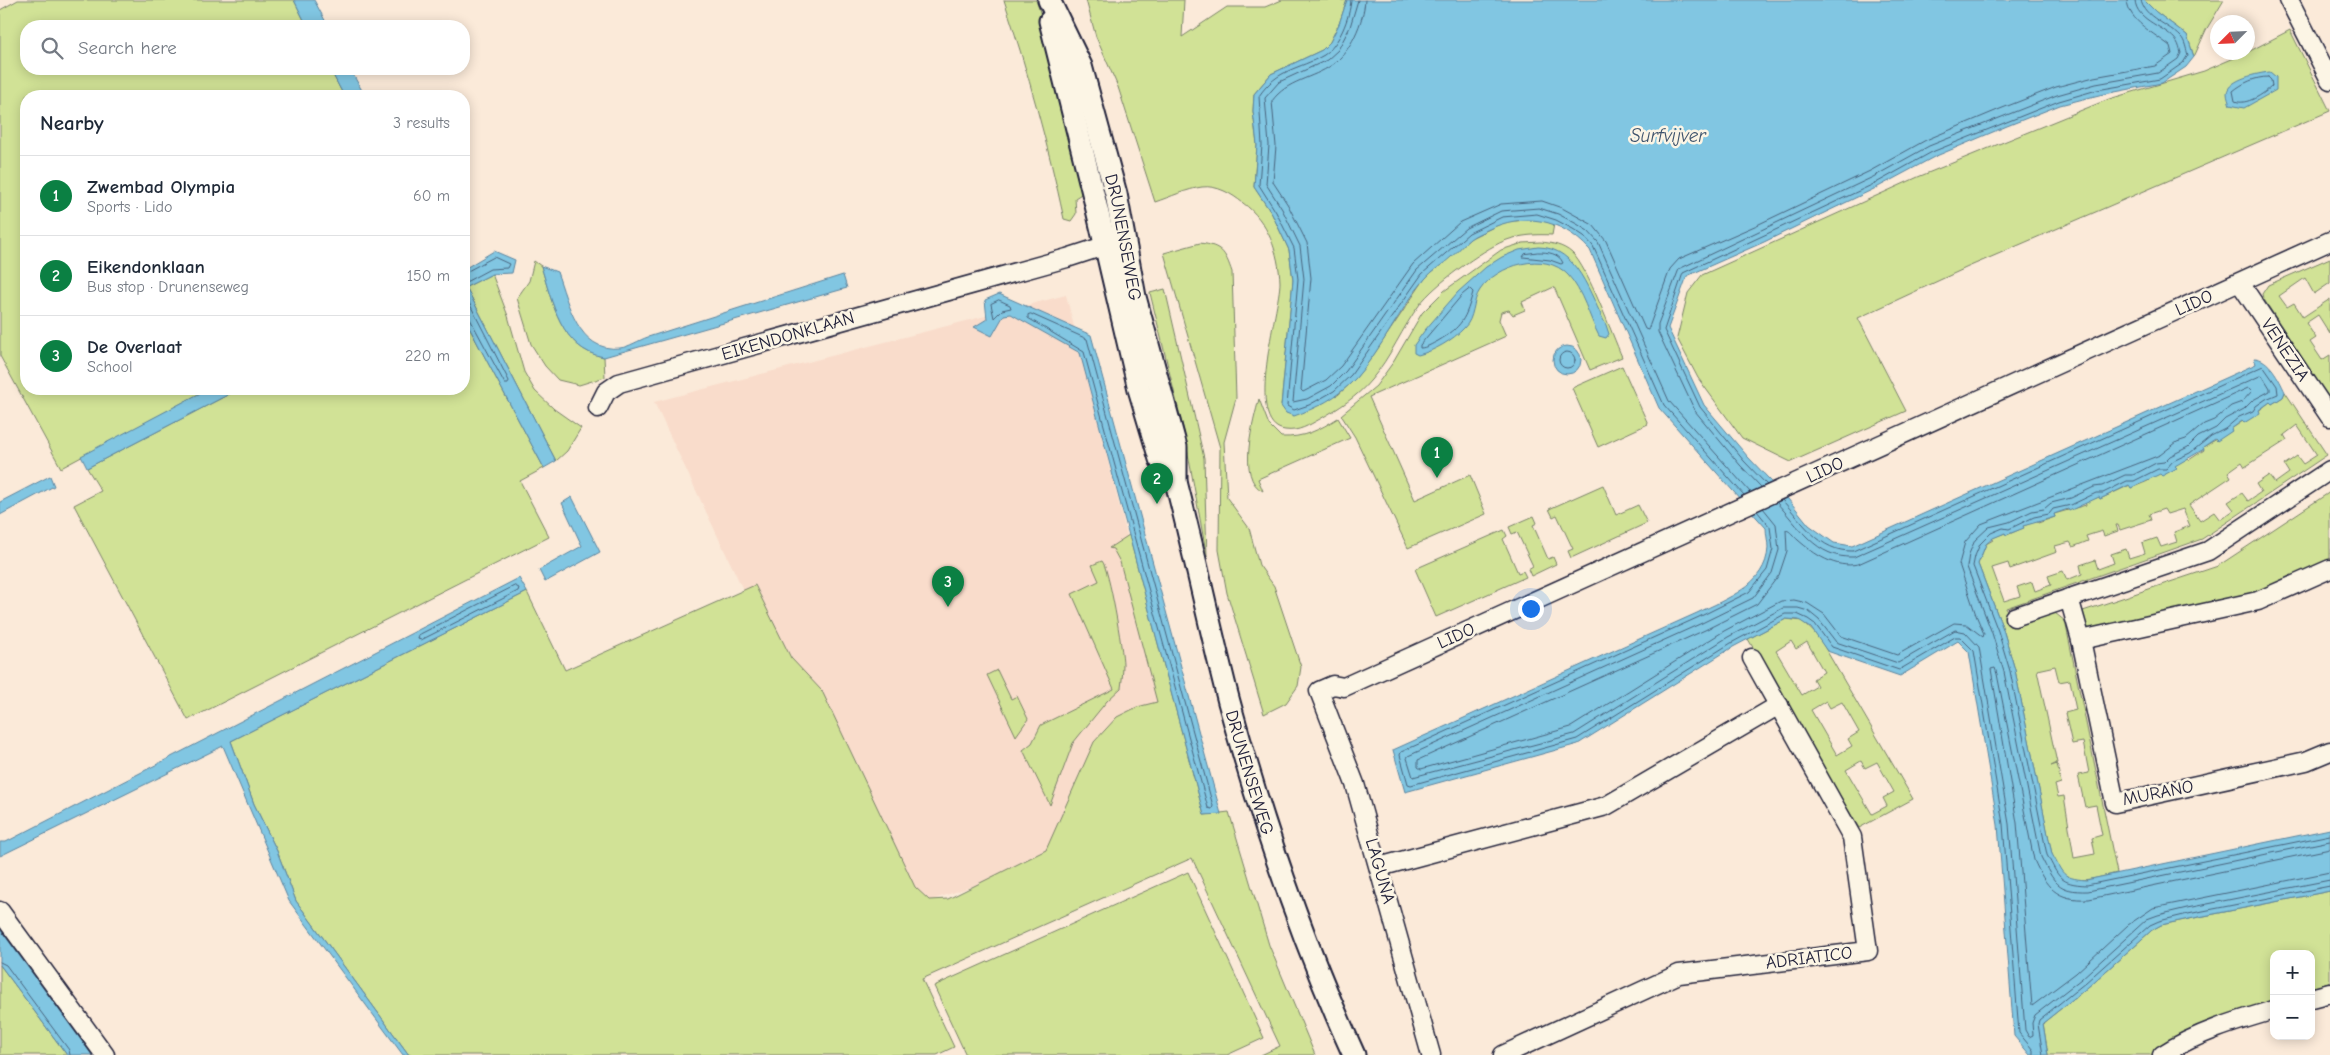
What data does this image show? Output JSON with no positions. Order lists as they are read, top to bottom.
{
  "streets": {
    "street": [
      "DRUNENSEWEG",
      "LIDO",
      "EIKENDONKLAAN",
      "VENEZIA",
      "MURANO",
      "LAGUNA",
      "ADRIATICO"
    ]
  },
  "crossings": [
    ["DRUNENSEWEG", "EIKENDONKLAAN"],
    ["LIDO", "VENEZIA"],
    ["LIDO", "LAGUNA"]
  ],
  "water": ["Surfvijver"],
  "north": "bottom left",
  "page": {
    "search": "Search here",
    "heading": ["Nearby", "3 results"],
    "list": [
      {
        "mark": "1",
        "name": "Zwembad Olympia",
        "note": "Sports · Lido",
        "value": "60 m"
      },
      {
        "mark": "2",
        "name": "Eikendonklaan",
        "note": "Bus stop · Drunenseweg",
        "value": "150 m"
      },
      {
        "mark": "3",
        "name": "De Overlaat",
        "note": "School",
        "value": "220 m"
      }
    ],
    "pins": ["1", "2", "3"],
    "map_buttons": ["+", "−"]
  }
}
